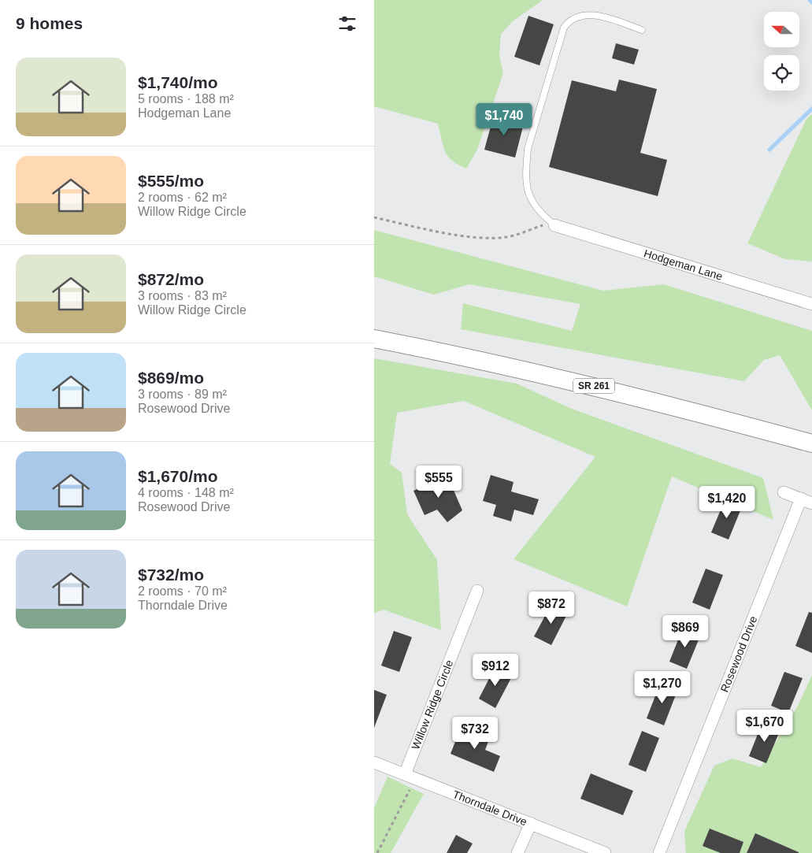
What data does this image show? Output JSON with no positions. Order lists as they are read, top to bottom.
{
  "streets": {
    "main road": ["SR 261"],
    "street": [
      "Hodgeman Lane",
      "Rosewood Drive",
      "Willow Ridge Circle",
      "Thorndale Drive"
    ]
  },
  "crossings": [
    ["Willow Ridge Circle", "Thorndale Drive"]
  ],
  "north": "left",
  "page": {
    "heading": "9 homes",
    "list": [
      {
        "name": "$1,740/mo",
        "note": "5 rooms · 188 m² · Hodgeman Lane"
      },
      {
        "name": "$555/mo",
        "note": "2 rooms · 62 m² · Willow Ridge Circle"
      },
      {
        "name": "$872/mo",
        "note": "3 rooms · 83 m² · Willow Ridge Circle"
      },
      {
        "name": "$869/mo",
        "note": "3 rooms · 89 m² · Rosewood Drive"
      },
      {
        "name": "$1,670/mo",
        "note": "4 rooms · 148 m² · Rosewood Drive"
      },
      {
        "name": "$732/mo",
        "note": "2 rooms · 70 m² · Thorndale Drive"
      }
    ],
    "price": [
      "$1,740",
      "$555",
      "$1,420",
      "$872",
      "$869",
      "$912",
      "$1,270",
      "$1,670",
      "$732"
    ]
  }
}
